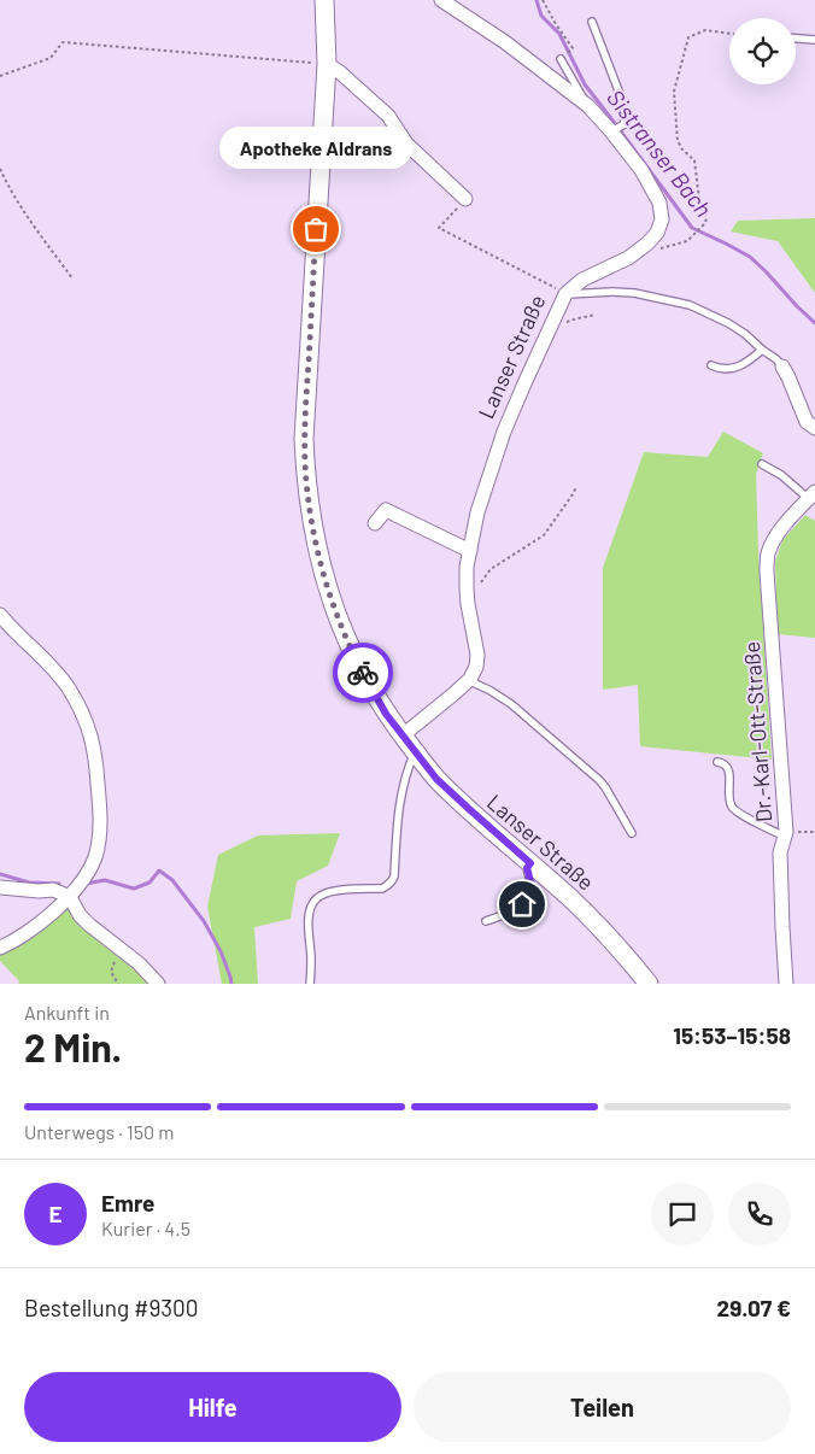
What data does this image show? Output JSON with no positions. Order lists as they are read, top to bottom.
{
  "streets": {
    "main road": ["Lanser Straße"],
    "street": ["Dr.-Karl-Ott-Straße"]
  },
  "water": ["Sistranser Bach"],
  "places": ["Apotheke Aldrans"],
  "page": {
    "bubble": "Apotheke Aldrans",
    "heading": ["2 Min.", "Ankunft in", "15:53–15:58"],
    "panel": [
      "Emre",
      "Kurier · 4.5",
      "Bestellung #9300",
      "29.07 €"
    ],
    "bar": "Unterwegs · 150 m",
    "round": "E",
    "buttons": ["Hilfe", "Teilen"]
  }
}
